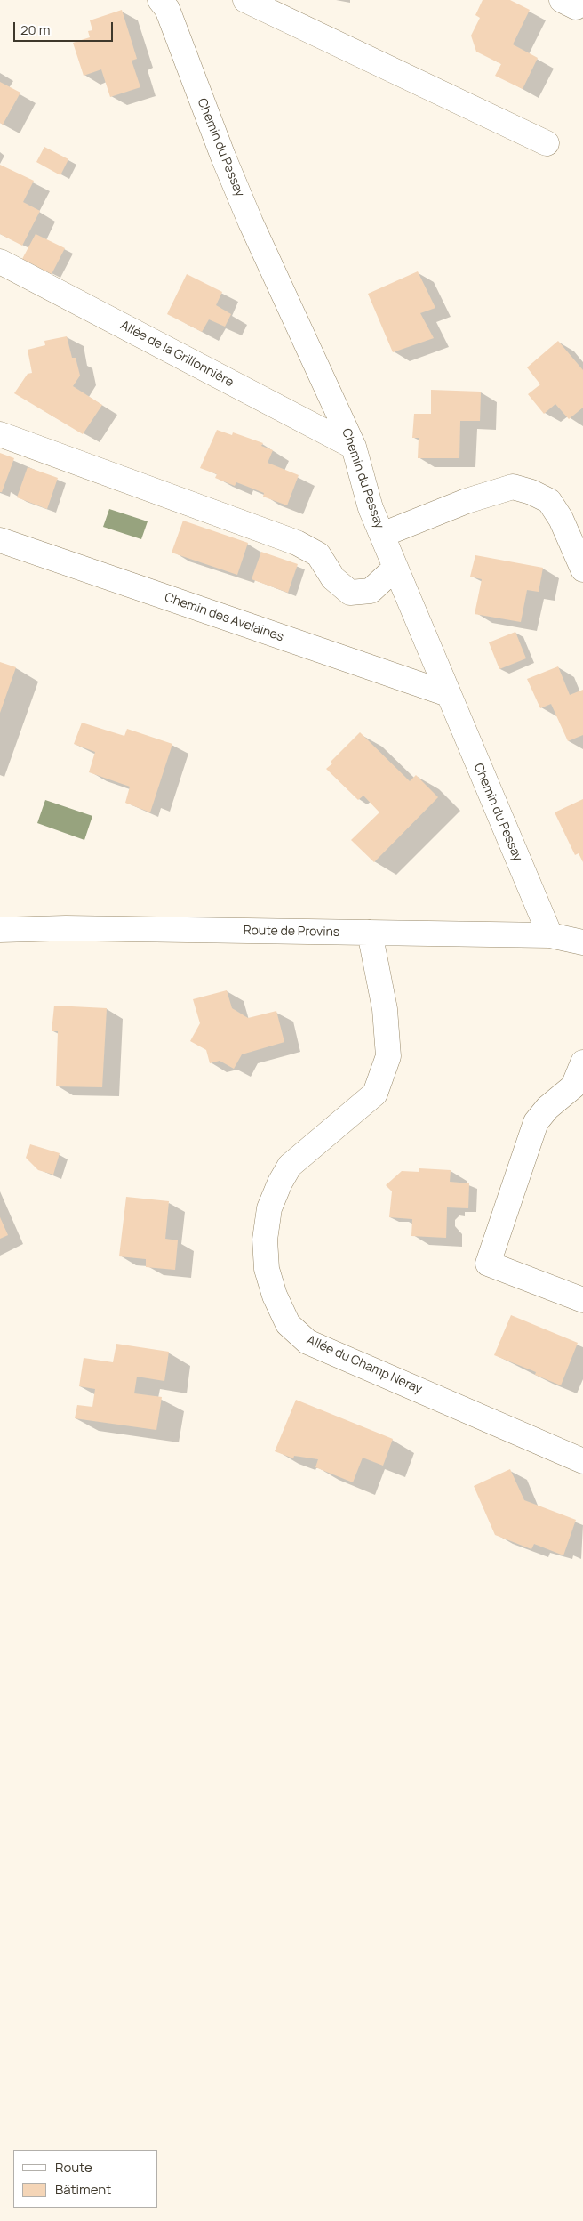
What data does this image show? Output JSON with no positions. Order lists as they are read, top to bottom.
{
  "streets": {
    "street": [
      "Chemin du Pessay",
      "Allée de la Grillonnière",
      "Chemin des Avelaines",
      "Route de Provins",
      "Allée du Champ Neray"
    ]
  },
  "crossings": [
    ["Chemin du Pessay", "Allée de la Grillonnière"],
    ["Chemin du Pessay", "Chemin des Avelaines"],
    ["Chemin du Pessay", "Route de Provins"],
    ["Route de Provins", "Allée du Champ Neray"]
  ],
  "legend": ["Route", "Bâtiment"],
  "scale_bar": "20 m"
}
